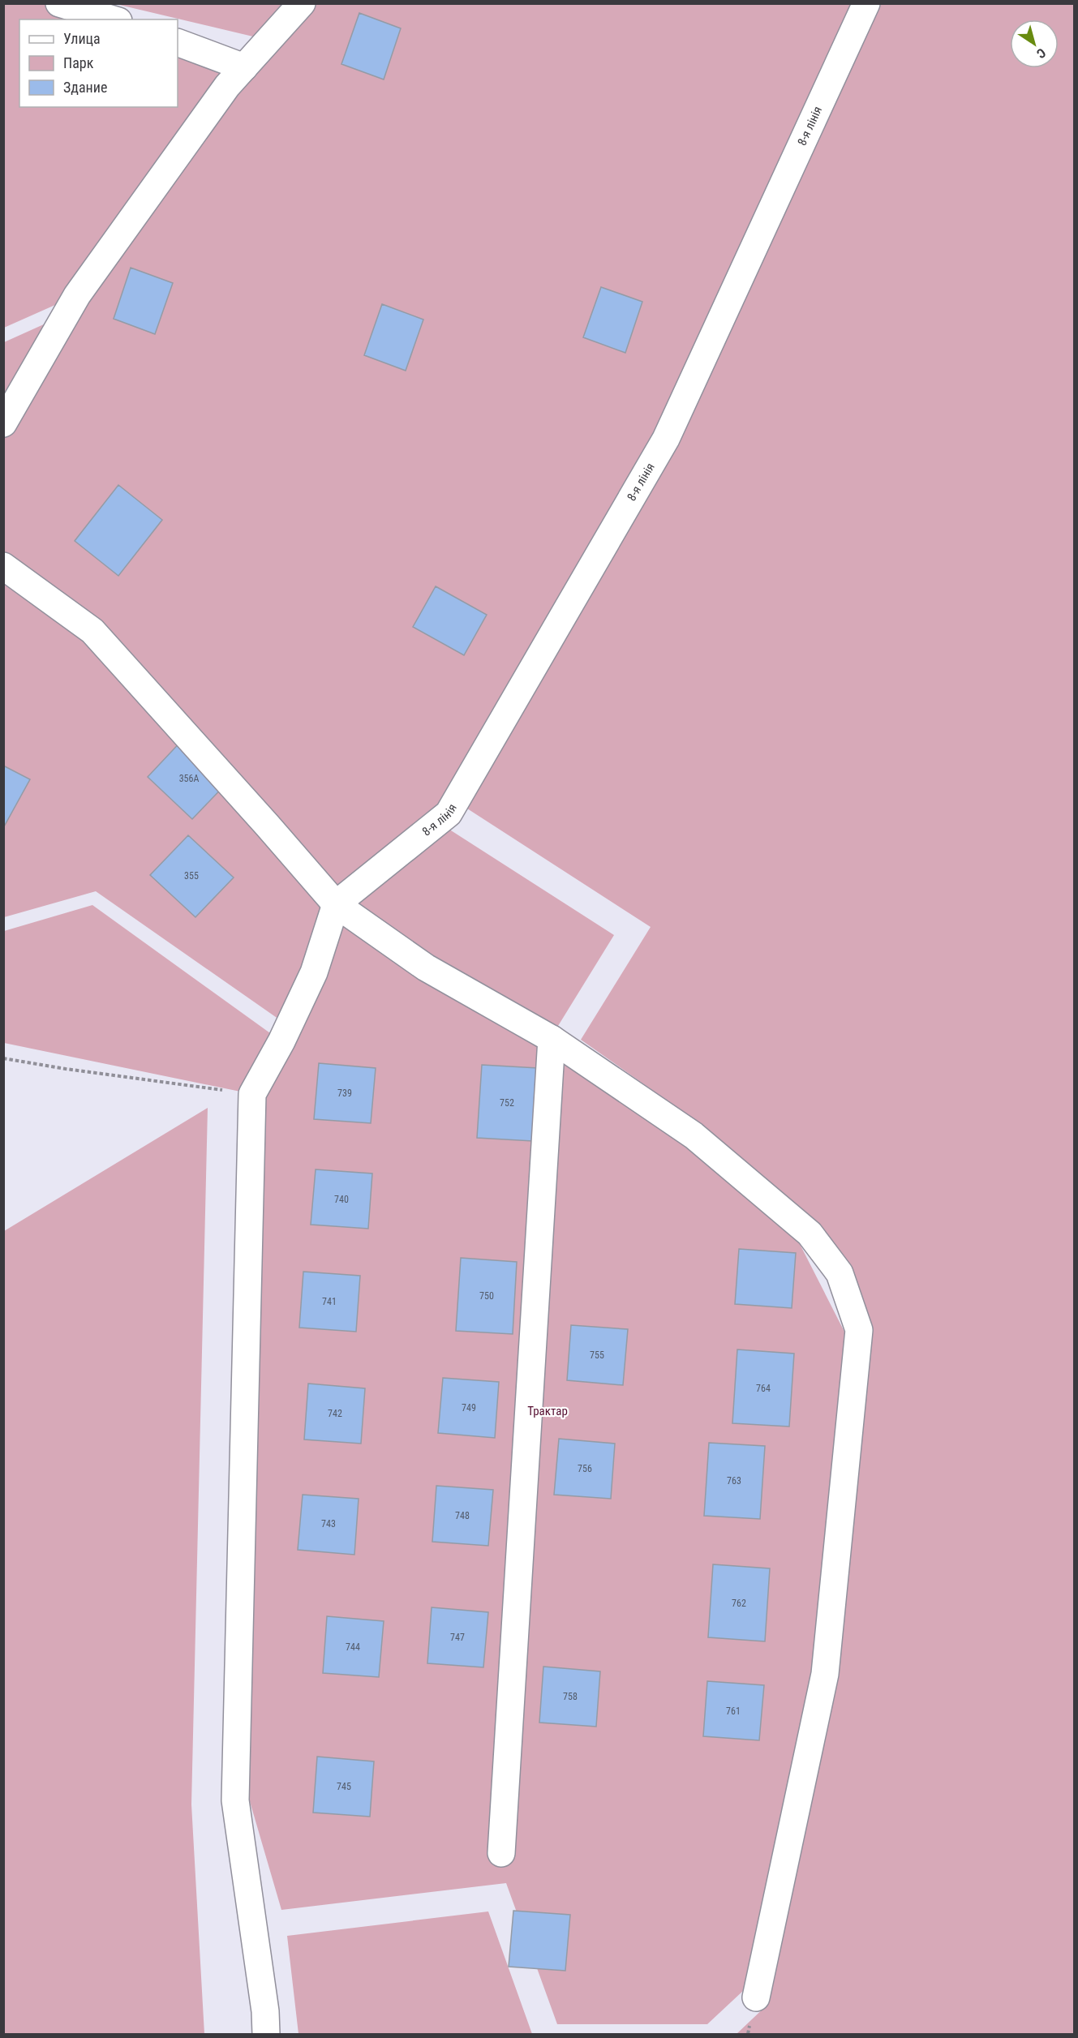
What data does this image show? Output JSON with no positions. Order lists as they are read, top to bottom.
{
  "streets": {
    "street": ["8-я лінія"]
  },
  "parks": ["Трактар"],
  "house_numbers": [
    "356А",
    "355",
    "739",
    "752",
    "740",
    "750",
    "741",
    "755",
    "764",
    "749",
    "742",
    "756",
    "763",
    "748",
    "743",
    "762",
    "747",
    "744",
    "758",
    "761",
    "745"
  ],
  "legend": ["Улица", "Парк", "Здание"],
  "north": "bottom right"
}
